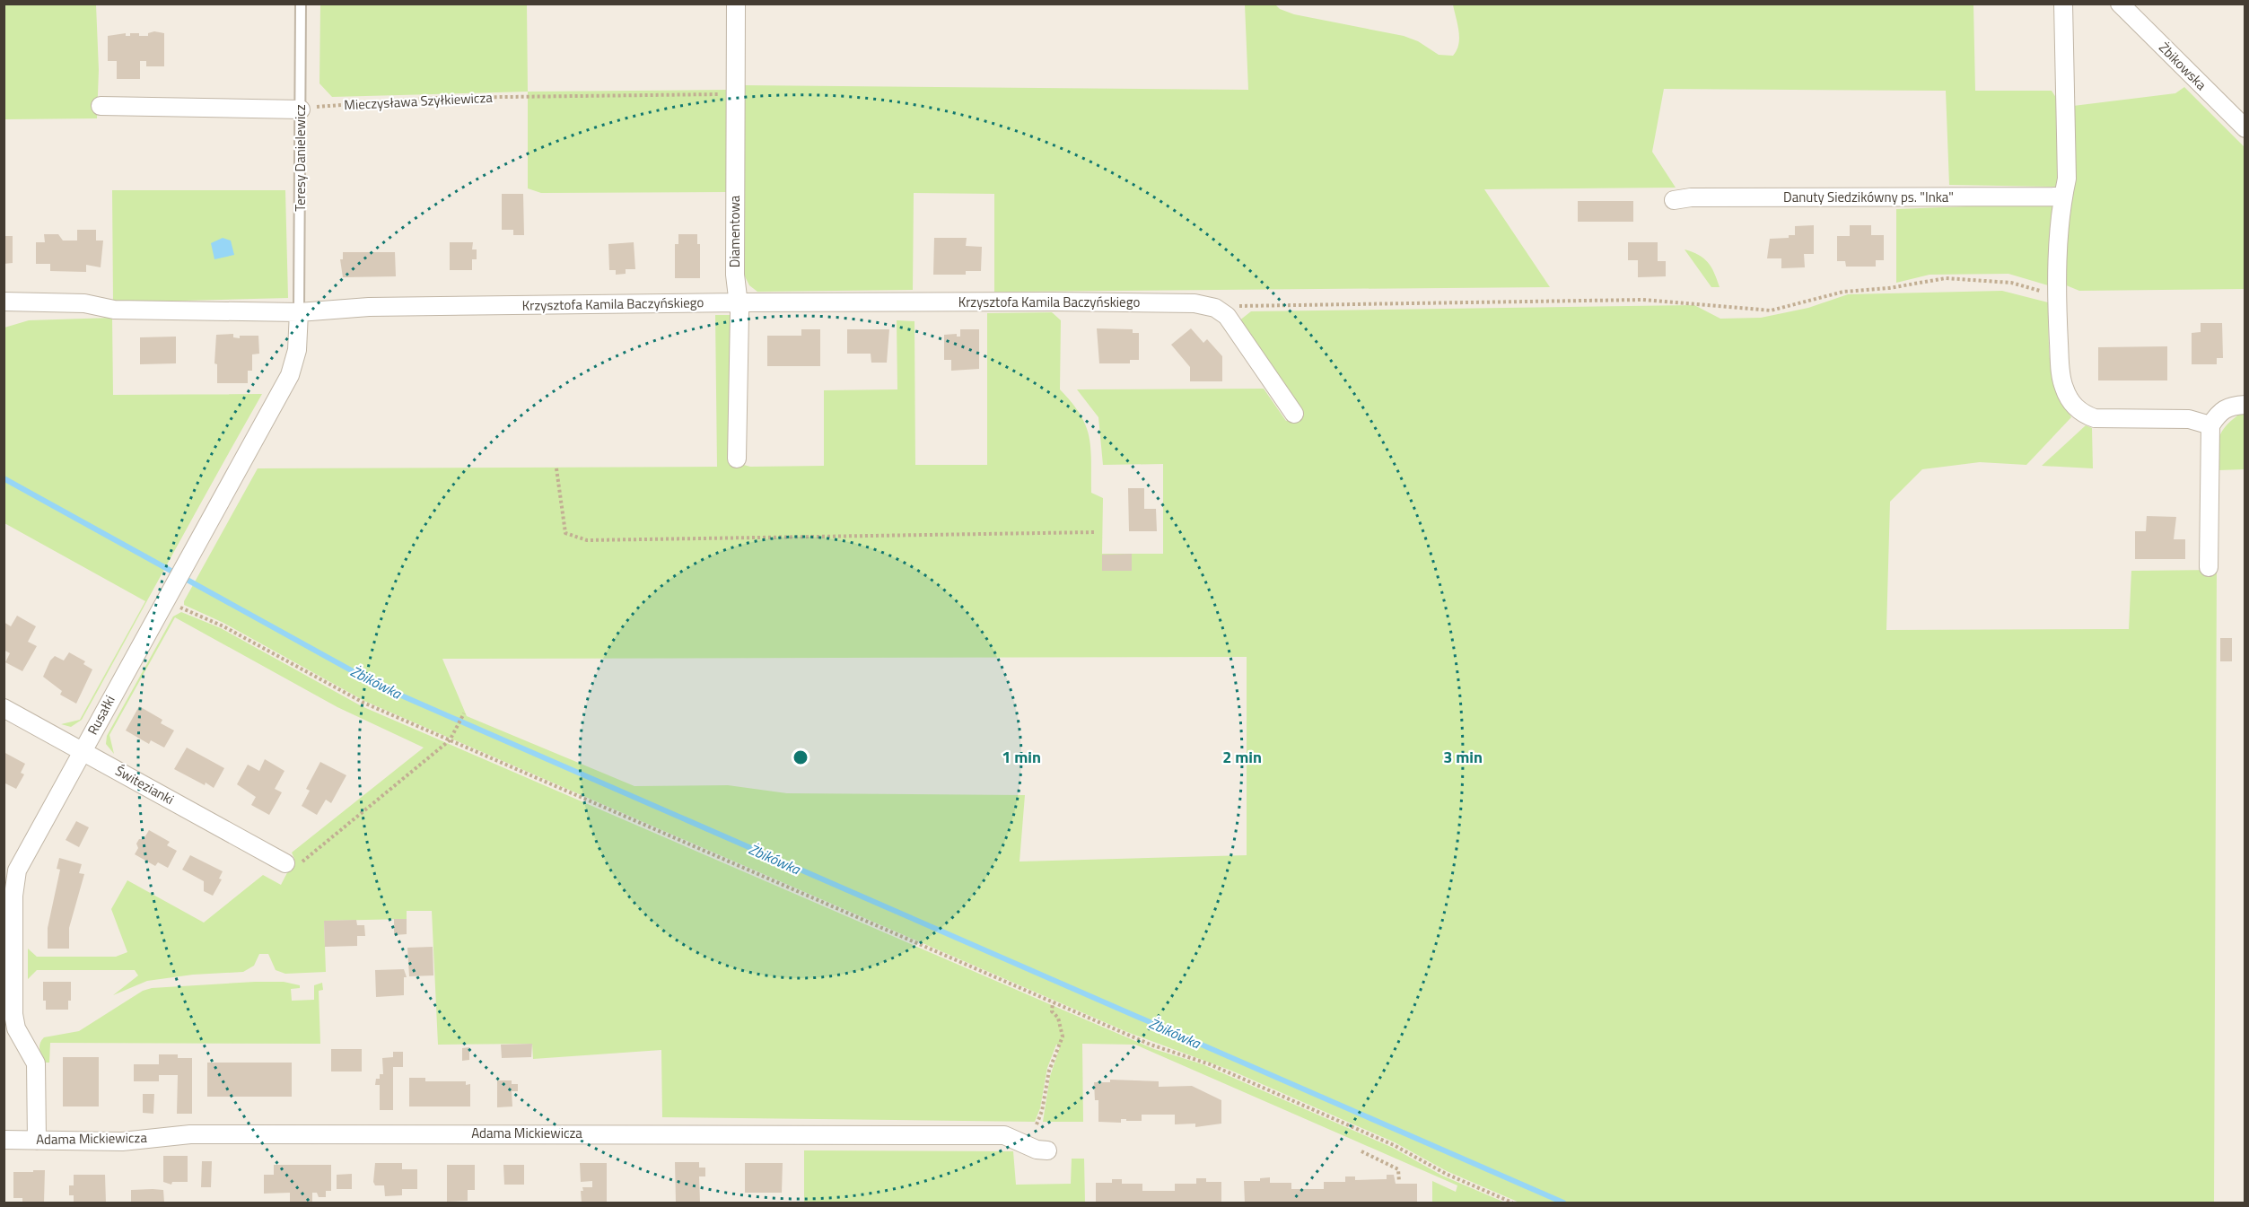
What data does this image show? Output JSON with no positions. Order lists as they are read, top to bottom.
{
  "streets": {
    "street": [
      "Żbikowska",
      "Danuty Siedzikówny ps. \"Inka\"",
      "Diamentowa",
      "Krzysztofa Kamila Baczyńskiego",
      "Rusałki",
      "Świtezianki",
      "Adama Mickiewicza"
    ],
    "lane": ["Teresy Danielewicz"],
    "path": ["Mieczysława Szyłkiewicza"]
  },
  "crossings": [
    ["Mieczysława Szyłkiewicza", "Teresy Danielewicz"],
    ["Mieczysława Szyłkiewicza", "Diamentowa"],
    ["Teresy Danielewicz", "Krzysztofa Kamila Baczyńskiego"],
    ["Teresy Danielewicz", "Rusałki"],
    ["Diamentowa", "Krzysztofa Kamila Baczyńskiego"],
    ["Krzysztofa Kamila Baczyńskiego", "Rusałki"],
    ["Rusałki", "Świtezianki"],
    ["Rusałki", "Adama Mickiewicza"]
  ],
  "water": ["Żbikówka"],
  "rings": ["1 min", "2 min", "3 min"]
}
